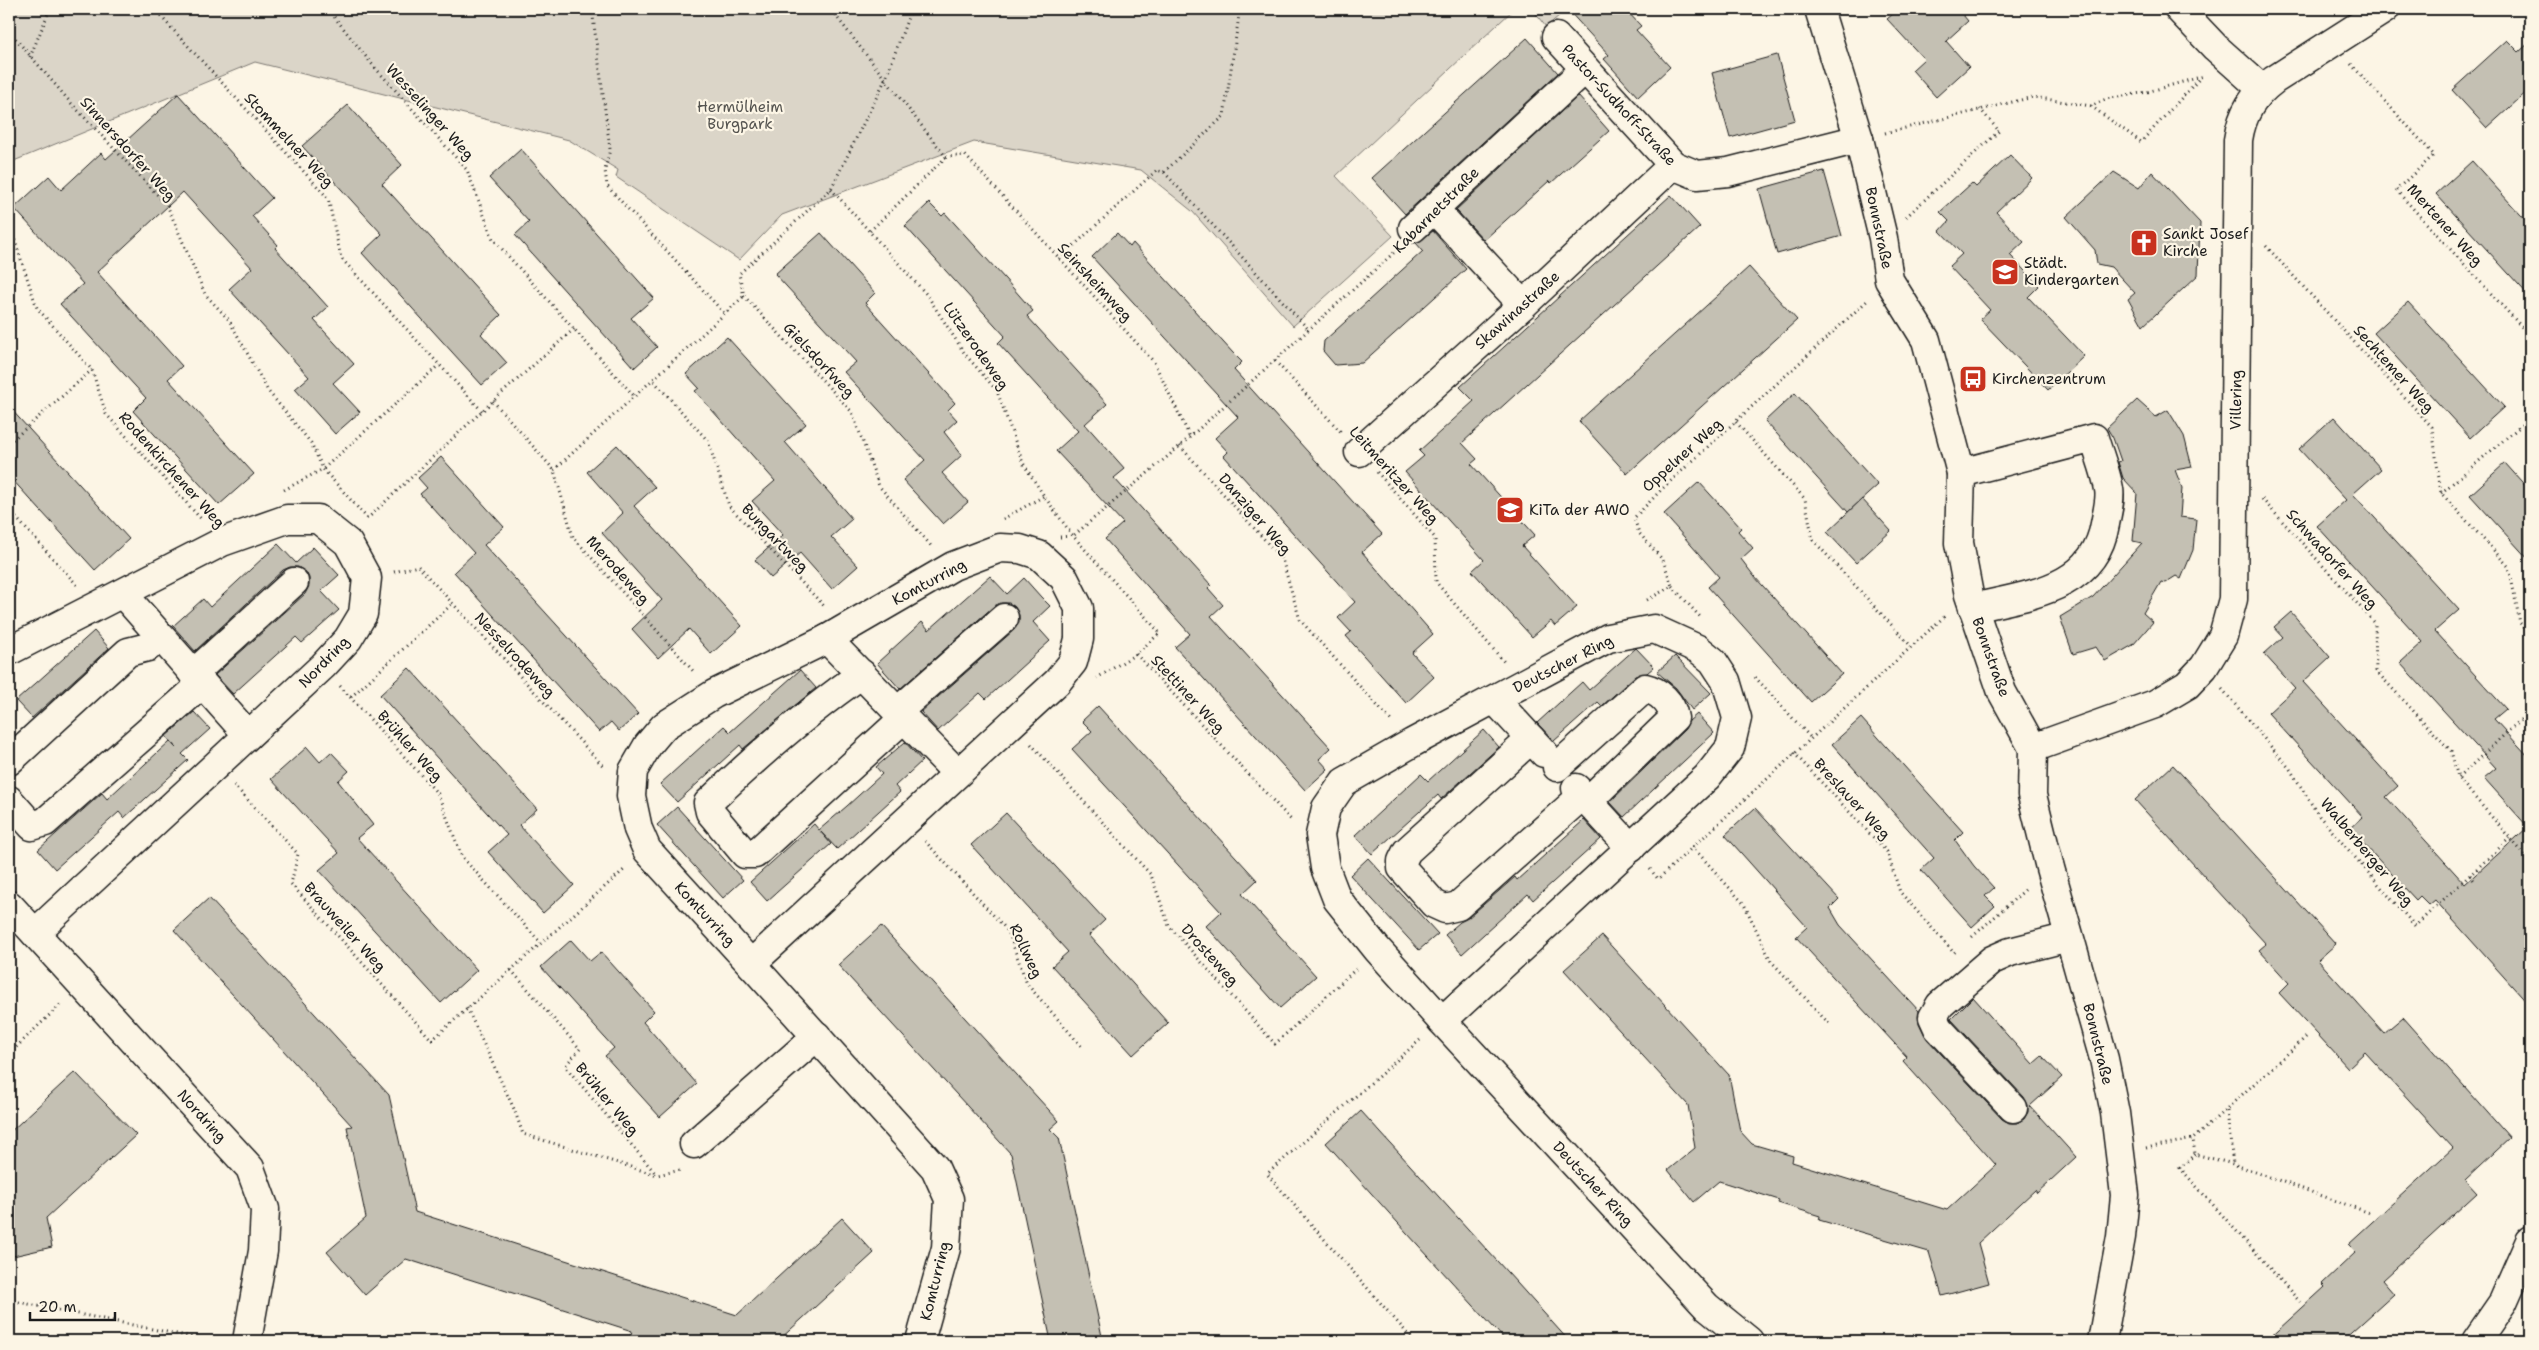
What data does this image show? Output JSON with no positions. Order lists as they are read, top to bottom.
{
  "streets": {
    "street": [
      "Pastor-Sudhoff-Straße",
      "Kabarnetstraße",
      "Bonnstraße",
      "Skawinastraße",
      "Villering",
      "Komturring",
      "Nordring",
      "Deutscher Ring"
    ],
    "path": [
      "Wesselinger Weg",
      "Stommelner Weg",
      "Sinnersdorfer Weg",
      "Mertener Weg",
      "Seinsheimweg",
      "Lützerodeweg",
      "Gielsdorfweg",
      "Sechtemer Weg",
      "Oppelner Weg",
      "Rodenkirchener Weg",
      "Leitmeritzer Weg",
      "Danziger Weg",
      "Bungartweg",
      "Schwadorfer Weg",
      "Merodeweg",
      "Nesselrodeweg",
      "Stettiner Weg",
      "Brühler Weg",
      "Breslauer Weg",
      "Walberberger Weg",
      "Brauweiler Weg",
      "Rollweg",
      "Drosteweg"
    ]
  },
  "crossings": [
    ["Pastor-Sudhoff-Straße", "Kabarnetstraße"],
    ["Pastor-Sudhoff-Straße", "Bonnstraße"],
    ["Pastor-Sudhoff-Straße", "Skawinastraße"],
    ["Kabarnetstraße", "Seinsheimweg"],
    ["Kabarnetstraße", "Lützerodeweg"],
    ["Kabarnetstraße", "Leitmeritzer Weg"],
    ["Kabarnetstraße", "Danziger Weg"],
    ["Kabarnetstraße", "Komturring"],
    ["Kabarnetstraße", "Stettiner Weg"],
    ["Mertener Weg", "Villering"],
    ["Bonnstraße", "Villering"],
    ["Bonnstraße", "Oppelner Weg"],
    ["Skawinastraße", "Leitmeritzer Weg"],
    ["Lützerodeweg", "Stettiner Weg"],
    ["Gielsdorfweg", "Komturring"],
    ["Sechtemer Weg", "Villering"],
    ["Villering", "Schwadorfer Weg"],
    ["Villering", "Walberberger Weg"],
    ["Leitmeritzer Weg", "Deutscher Ring"],
    ["Danziger Weg", "Deutscher Ring"],
    ["Bungartweg", "Komturring"],
    ["Schwadorfer Weg", "Walberberger Weg"],
    ["Merodeweg", "Komturring"],
    ["Komturring", "Nesselrodeweg"],
    ["Komturring", "Brauweiler Weg"],
    ["Komturring", "Rollweg"],
    ["Komturring", "Drosteweg"],
    ["Nesselrodeweg", "Nordring"],
    ["Nordring", "Brühler Weg"],
    ["Nordring", "Brauweiler Weg"],
    ["Deutscher Ring", "Stettiner Weg"],
    ["Deutscher Ring", "Drosteweg"],
    ["Brühler Weg", "Brauweiler Weg"]
  ],
  "parks": ["Hermülheim Burgpark"],
  "places": {
    "church": ["Sankt Josef Kirche"],
    "school or university": ["Städt. Kindergarten", "KiTa der AWO"],
    "bus stop": ["Kirchenzentrum"]
  },
  "scale_bar": "20 m"
}
